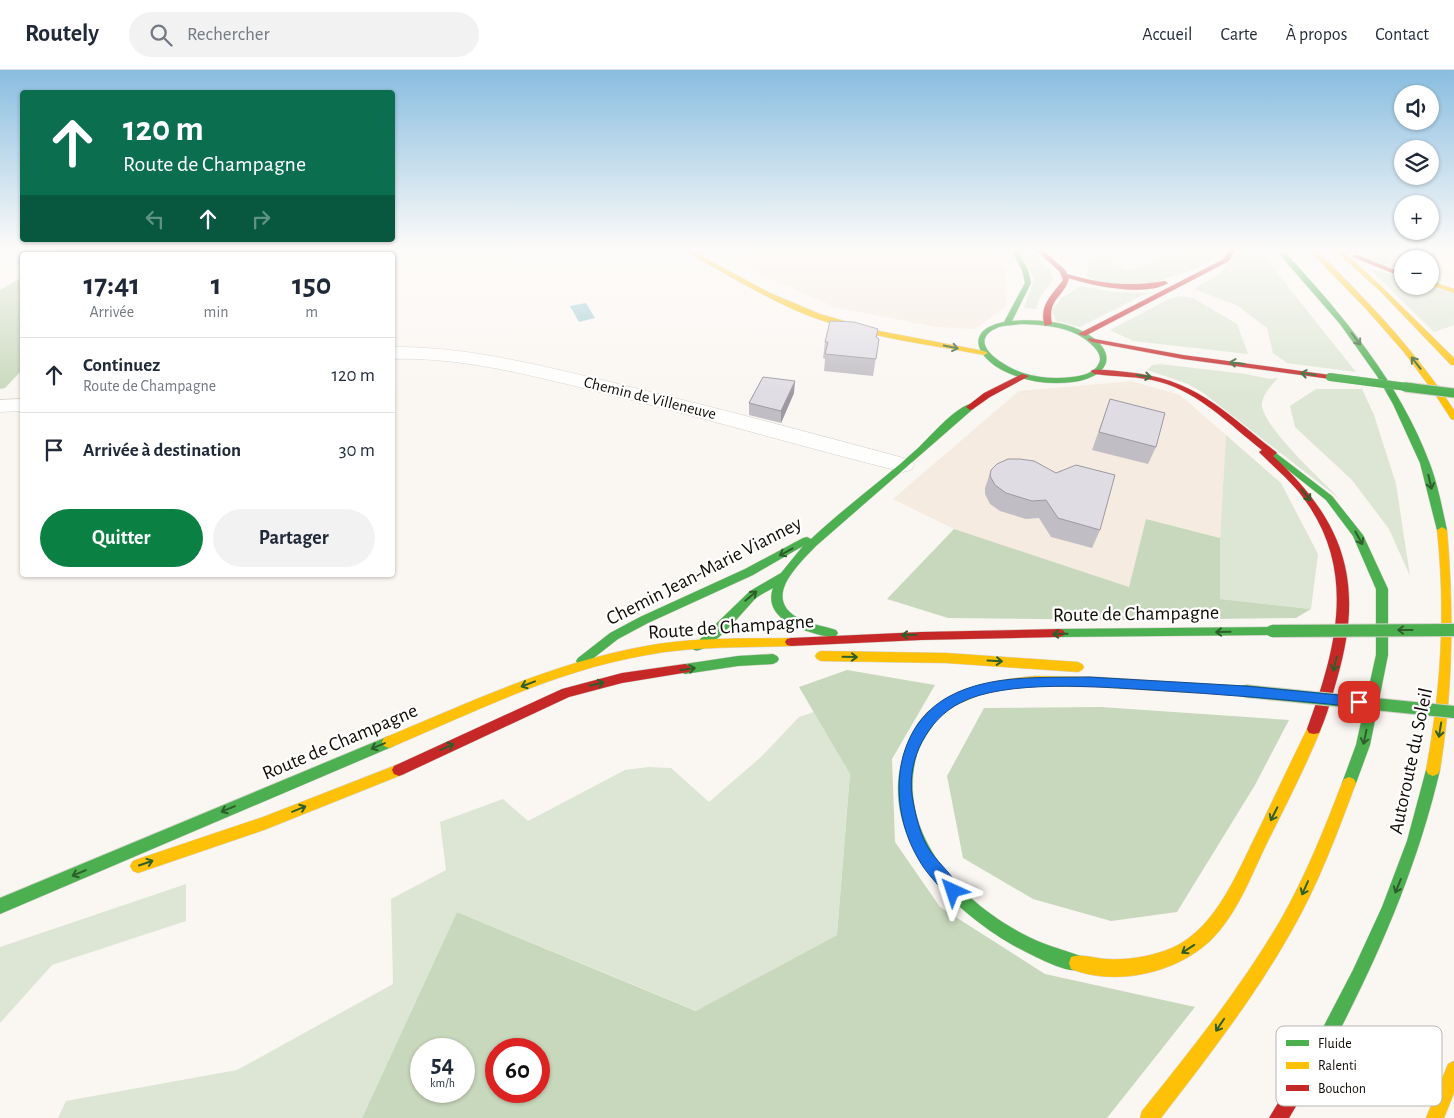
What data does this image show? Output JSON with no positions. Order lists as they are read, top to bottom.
{
  "streets": {
    "main road": ["Chemin Jean-Marie Vianney", "Route de Champagne", "Autoroute du Soleil"],
    "street": ["Chemin de Villeneuve"]
  },
  "crossings": [
    ["Chemin de Villeneuve", "Chemin Jean-Marie Vianney"],
    ["Chemin Jean-Marie Vianney", "Route de Champagne"]
  ],
  "one_way": ["Autoroute du Soleil"],
  "legend": ["Fluide", "Ralenti", "Bouchon"],
  "page": {
    "header": "Routely",
    "search": "Rechercher",
    "nav": [
      "Accueil",
      "Carte",
      "À propos",
      "Contact"
    ],
    "map_buttons": ["+", "−"],
    "turn": ["120 m", "Route de Champagne"],
    "eta": [
      "17:41",
      "Arrivée",
      "1",
      "min",
      "150",
      "m"
    ],
    "list": [
      {
        "name": "Continuez",
        "note": "Route de Champagne",
        "value": "120 m"
      },
      {
        "name": "Arrivée à destination",
        "value": "30 m"
      }
    ],
    "buttons": ["Quitter", "Partager"],
    "speed": "54 km/h",
    "limit": "60"
  }
}
